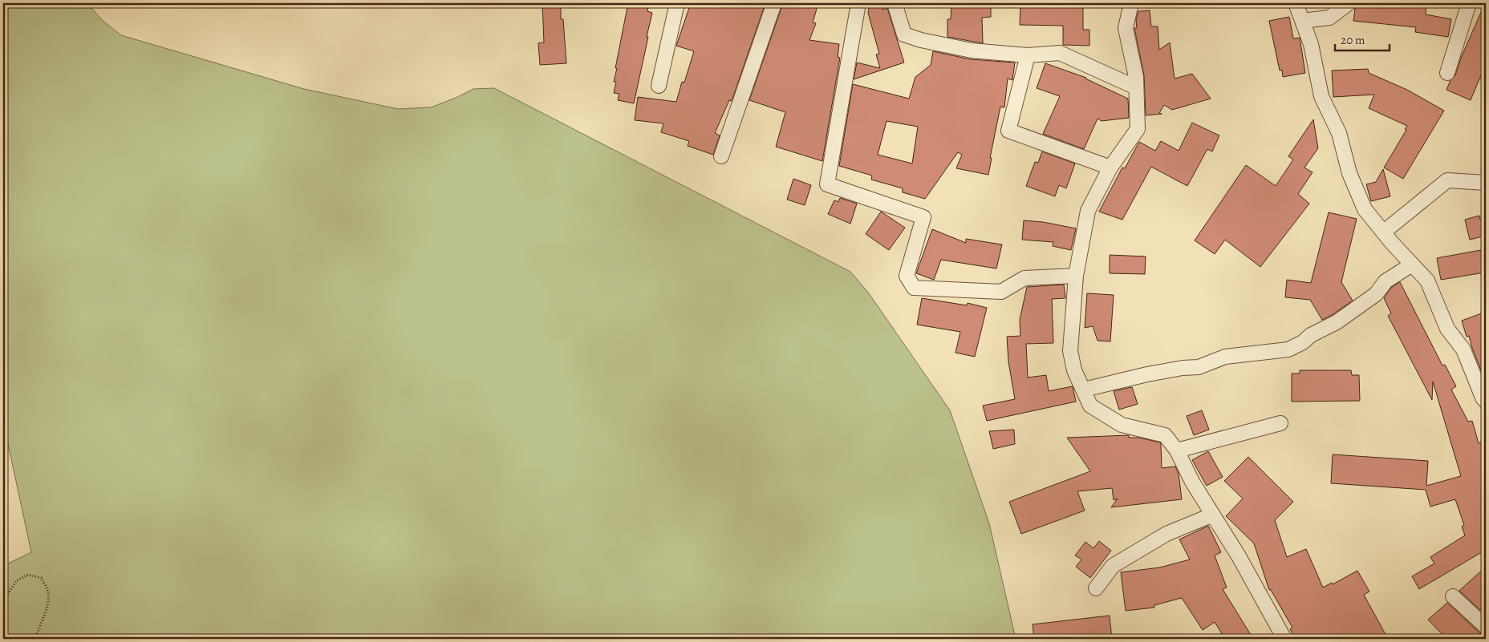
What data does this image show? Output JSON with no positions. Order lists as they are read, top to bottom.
{
  "scale_bar": "20 m"
}
